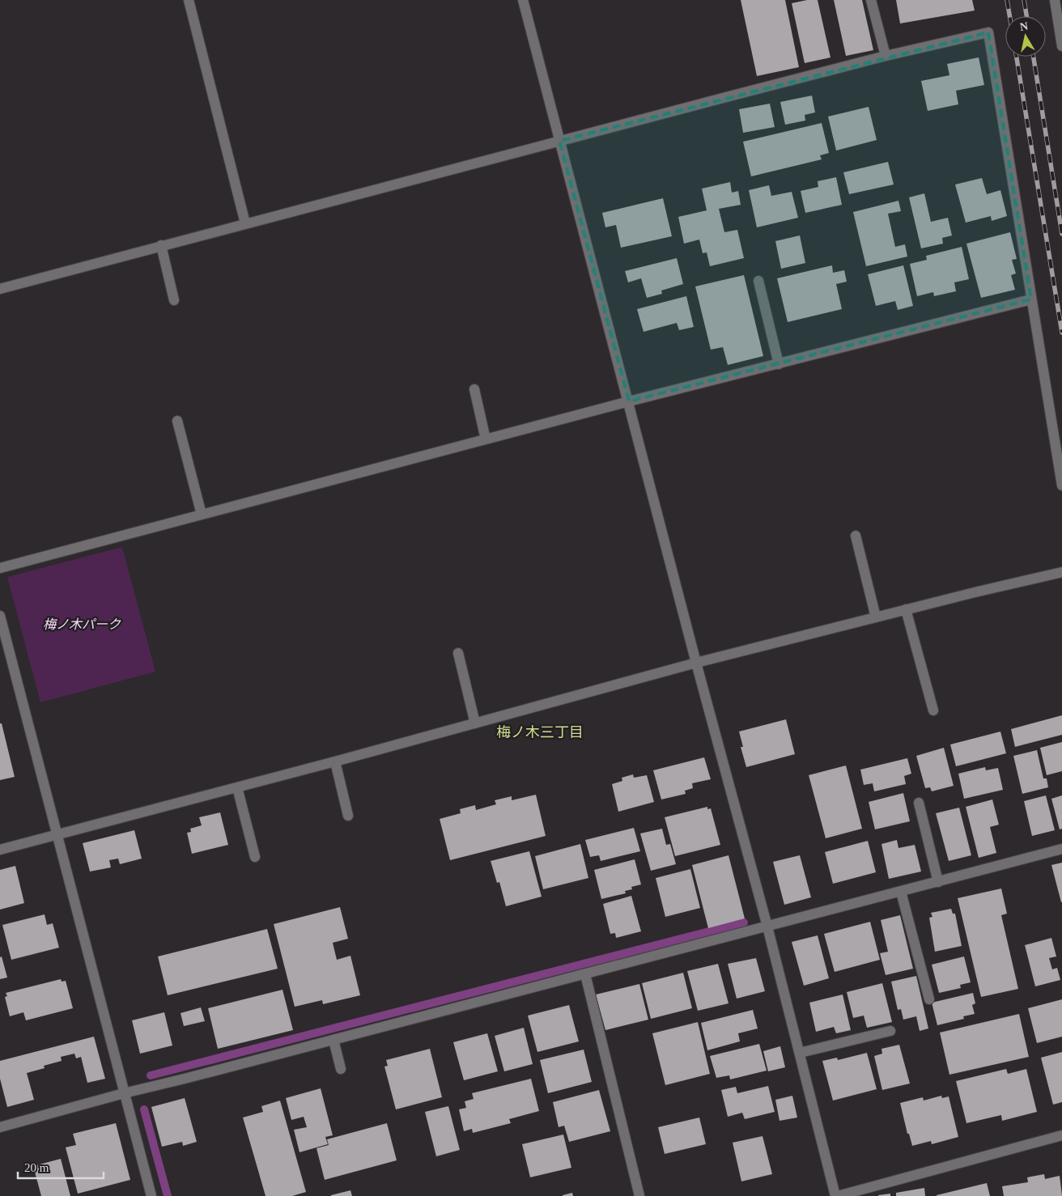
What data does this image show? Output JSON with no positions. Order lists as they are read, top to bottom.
{
  "districts": ["梅ノ木三丁目"],
  "parks": ["梅ノ木パーク"],
  "scale_bar": "20 m",
  "north": "top"
}
